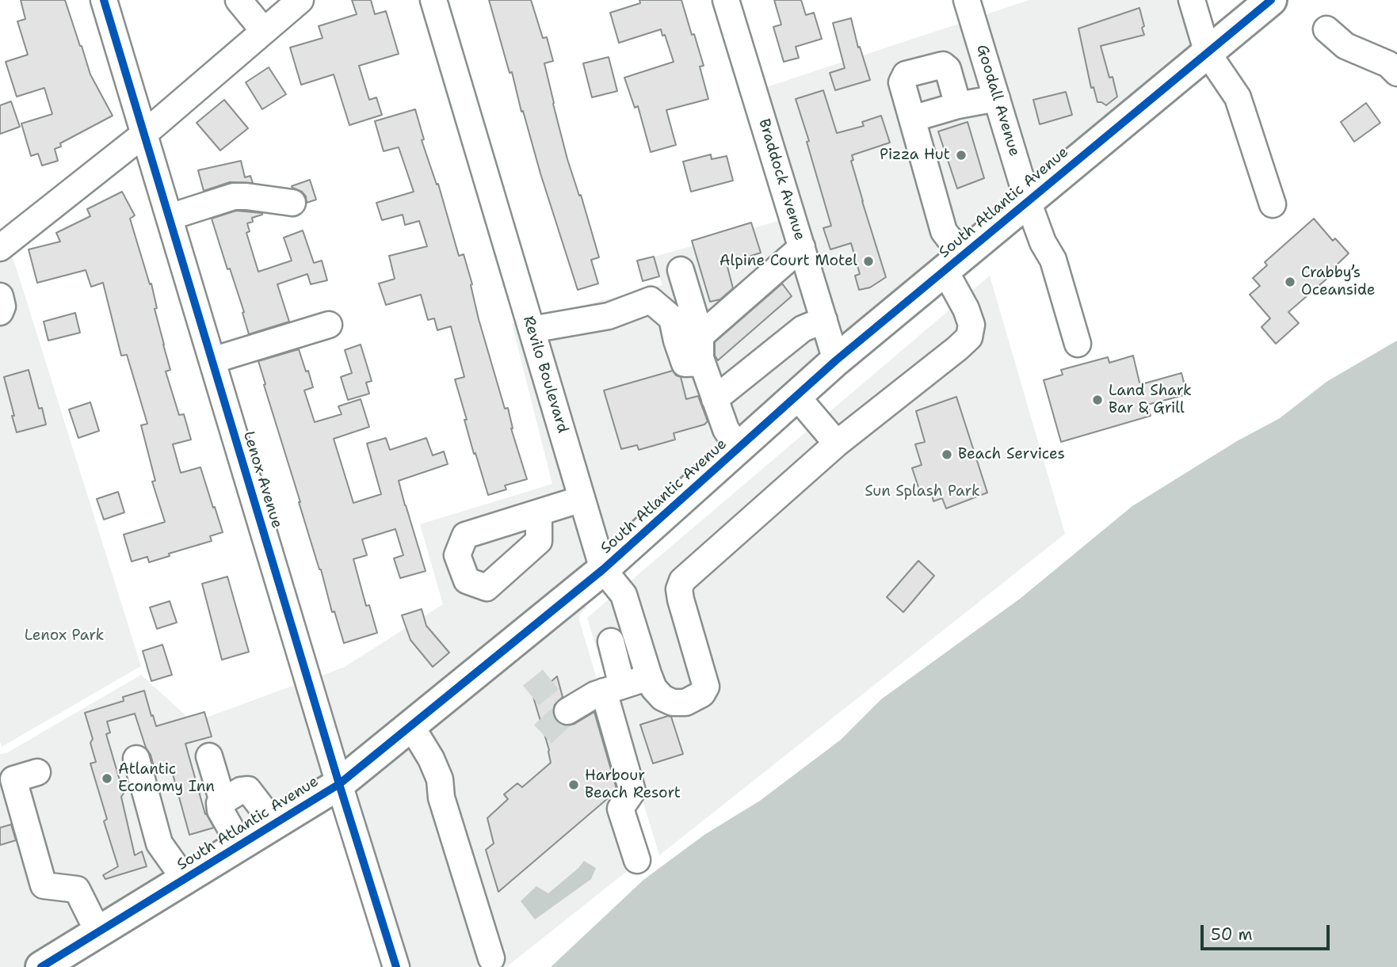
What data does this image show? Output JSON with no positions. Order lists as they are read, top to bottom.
{
  "streets": {
    "main road": ["South Atlantic Avenue"],
    "street": [
      "Goodall Avenue",
      "Braddock Avenue",
      "Revilo Boulevard",
      "Lenox Avenue"
    ]
  },
  "crossings": [
    ["Goodall Avenue", "South Atlantic Avenue"],
    ["Braddock Avenue", "South Atlantic Avenue"],
    ["South Atlantic Avenue", "Revilo Boulevard"],
    ["South Atlantic Avenue", "Lenox Avenue"]
  ],
  "parks": ["Sun Splash Park", "Lenox Park"],
  "places": [
    "Pizza Hut",
    "Alpine Court Motel",
    "Crabby’s Oceanside",
    "Land Shark Bar & Grill",
    "Beach Services",
    "Atlantic Economy Inn",
    "Harbour Beach Resort"
  ],
  "scale_bar": "50 m"
}
